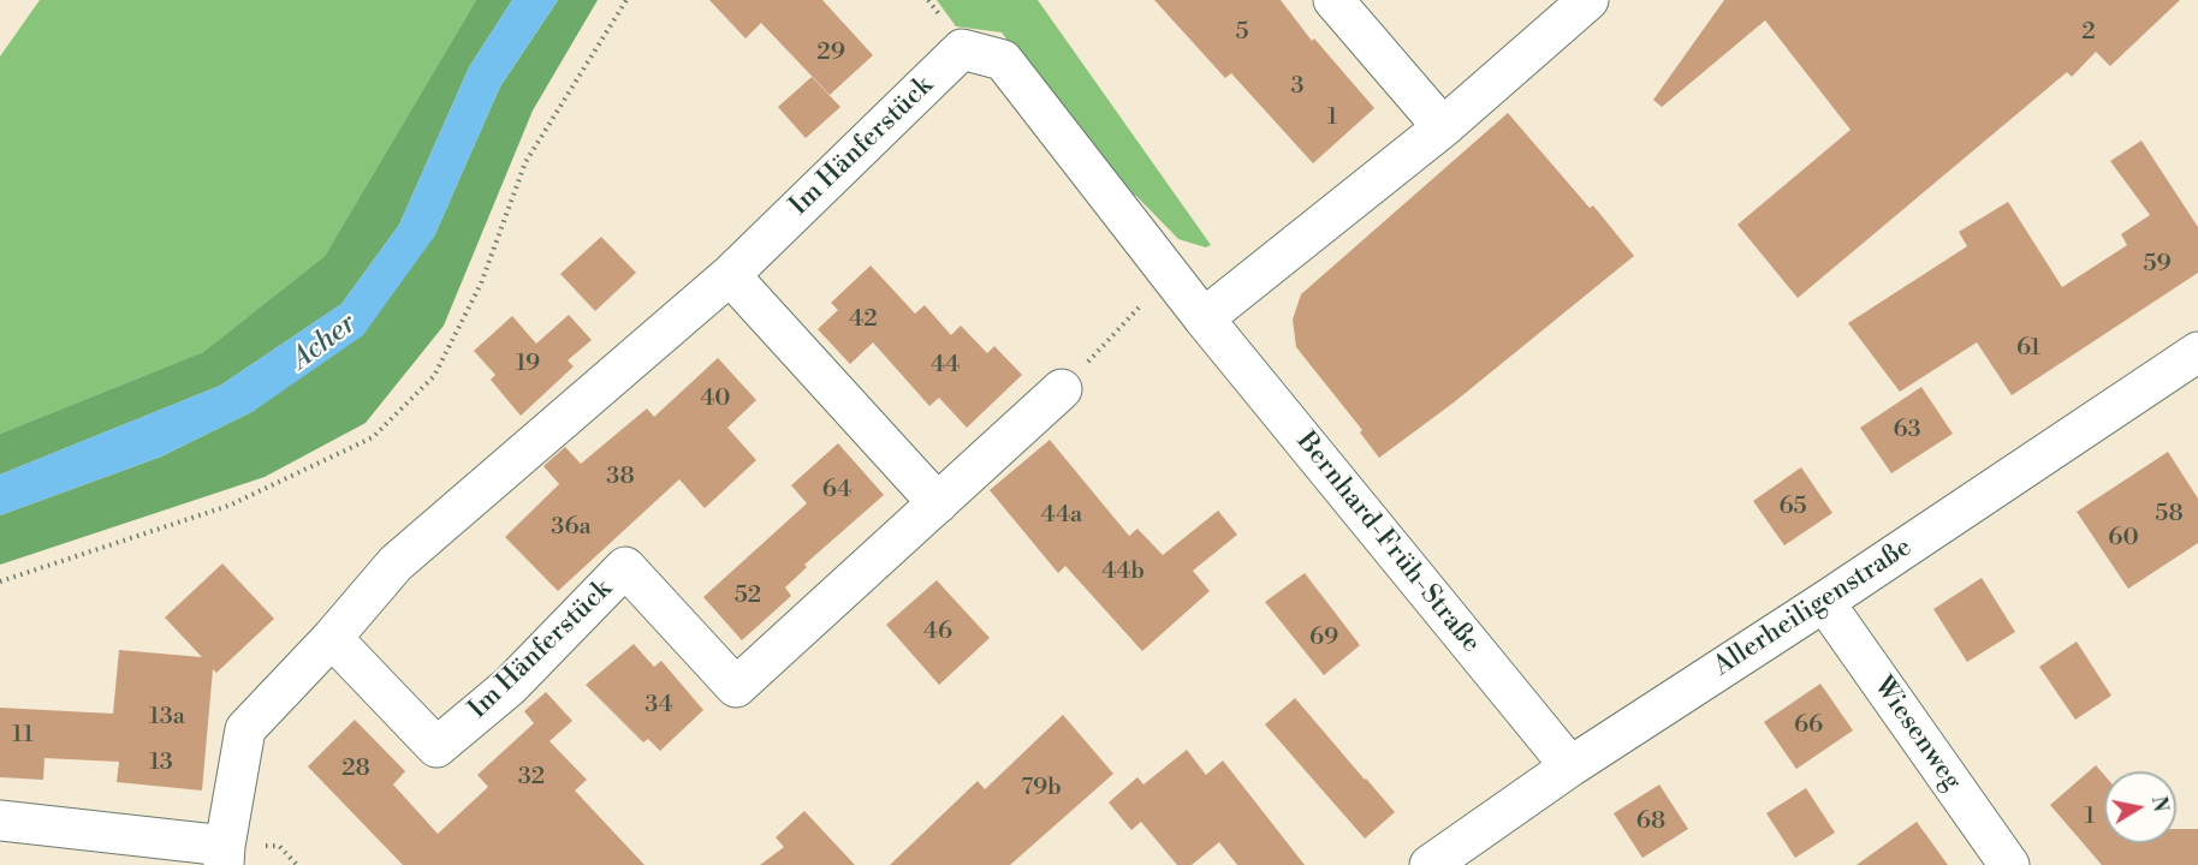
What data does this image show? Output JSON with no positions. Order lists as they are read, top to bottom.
{
  "streets": {
    "street": [
      "Im Hänferstück",
      "Bernhard-Früh-Straße",
      "Allerheiligenstraße",
      "Wiesenweg"
    ]
  },
  "crossings": [
    ["Im Hänferstück", "Bernhard-Früh-Straße"],
    ["Bernhard-Früh-Straße", "Allerheiligenstraße"],
    ["Allerheiligenstraße", "Wiesenweg"]
  ],
  "water": ["Acher"],
  "house_numbers": [
    "5",
    "2",
    "29",
    "3",
    "1",
    "59",
    "42",
    "61",
    "19",
    "44",
    "40",
    "63",
    "38",
    "64",
    "65",
    "58",
    "44a",
    "36a",
    "60",
    "44b",
    "52",
    "46",
    "69",
    "34",
    "13a",
    "66",
    "11",
    "13",
    "28",
    "32",
    "79b",
    "1",
    "68"
  ],
  "north": "right"
}
